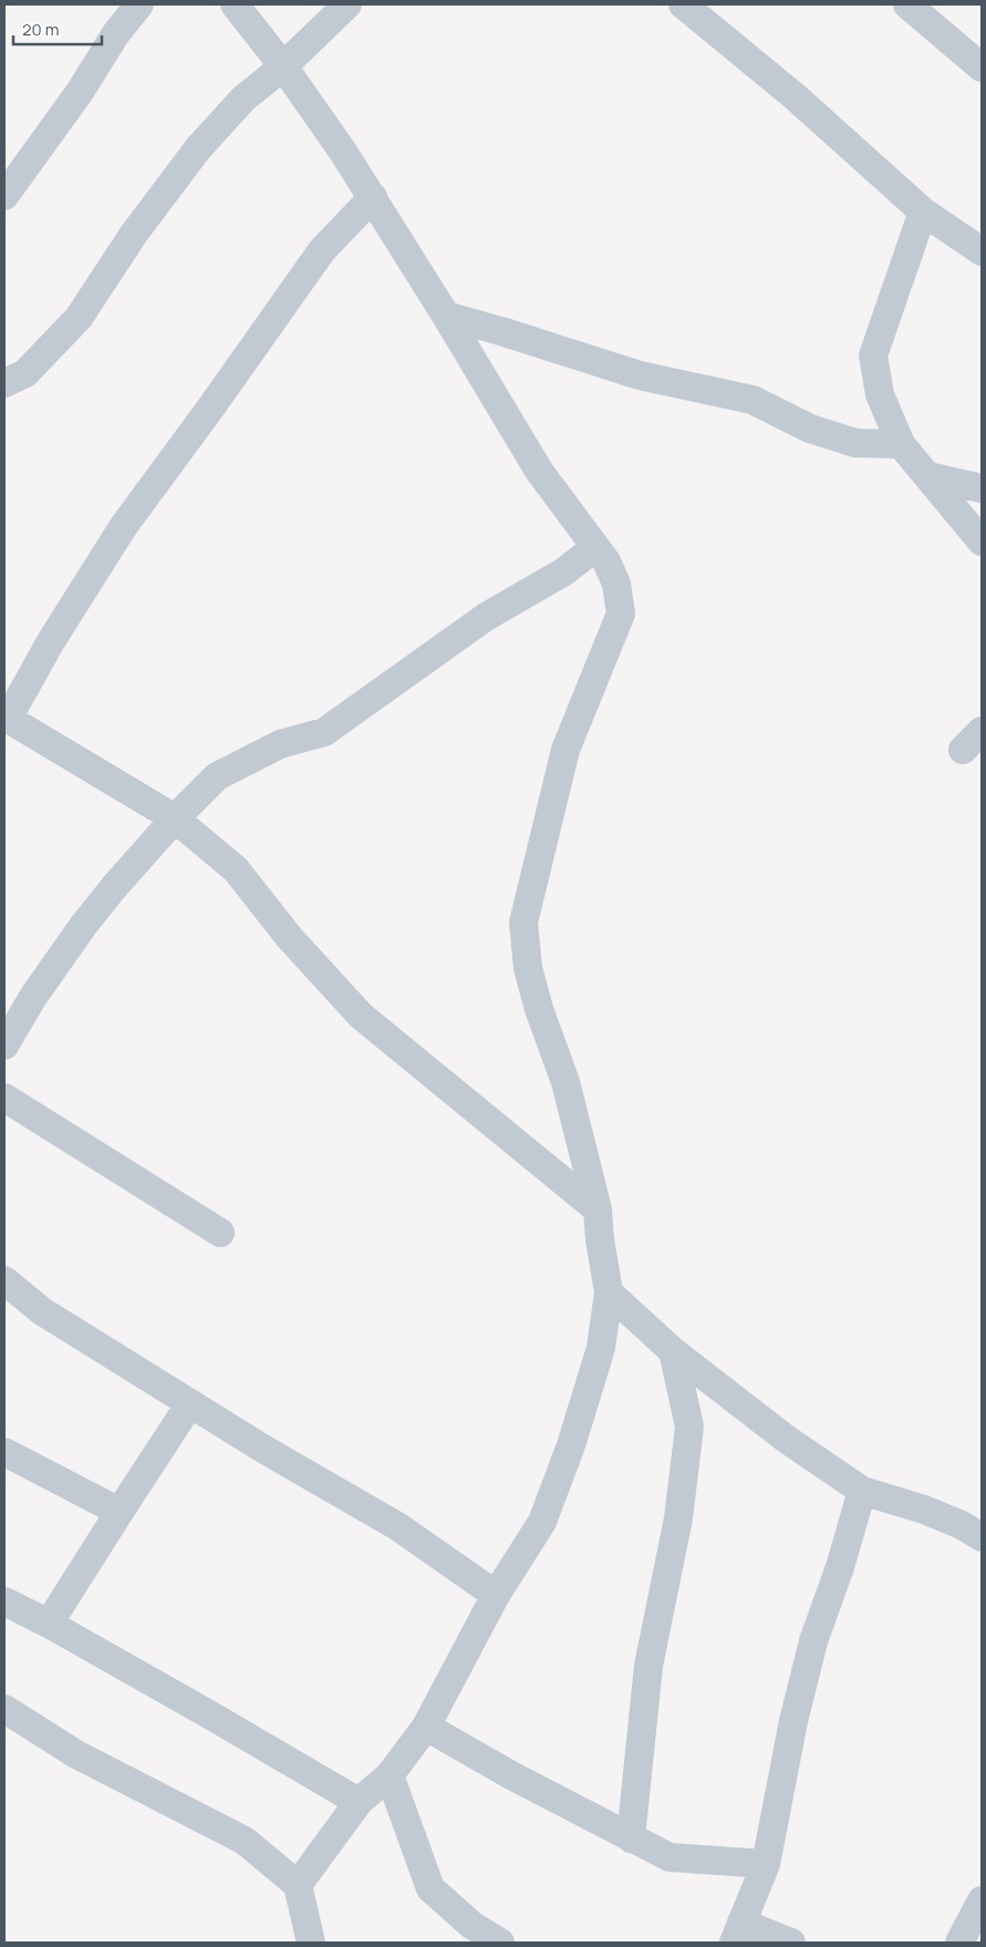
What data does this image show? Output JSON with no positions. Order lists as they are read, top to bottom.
{
  "scale_bar": "20 m"
}
